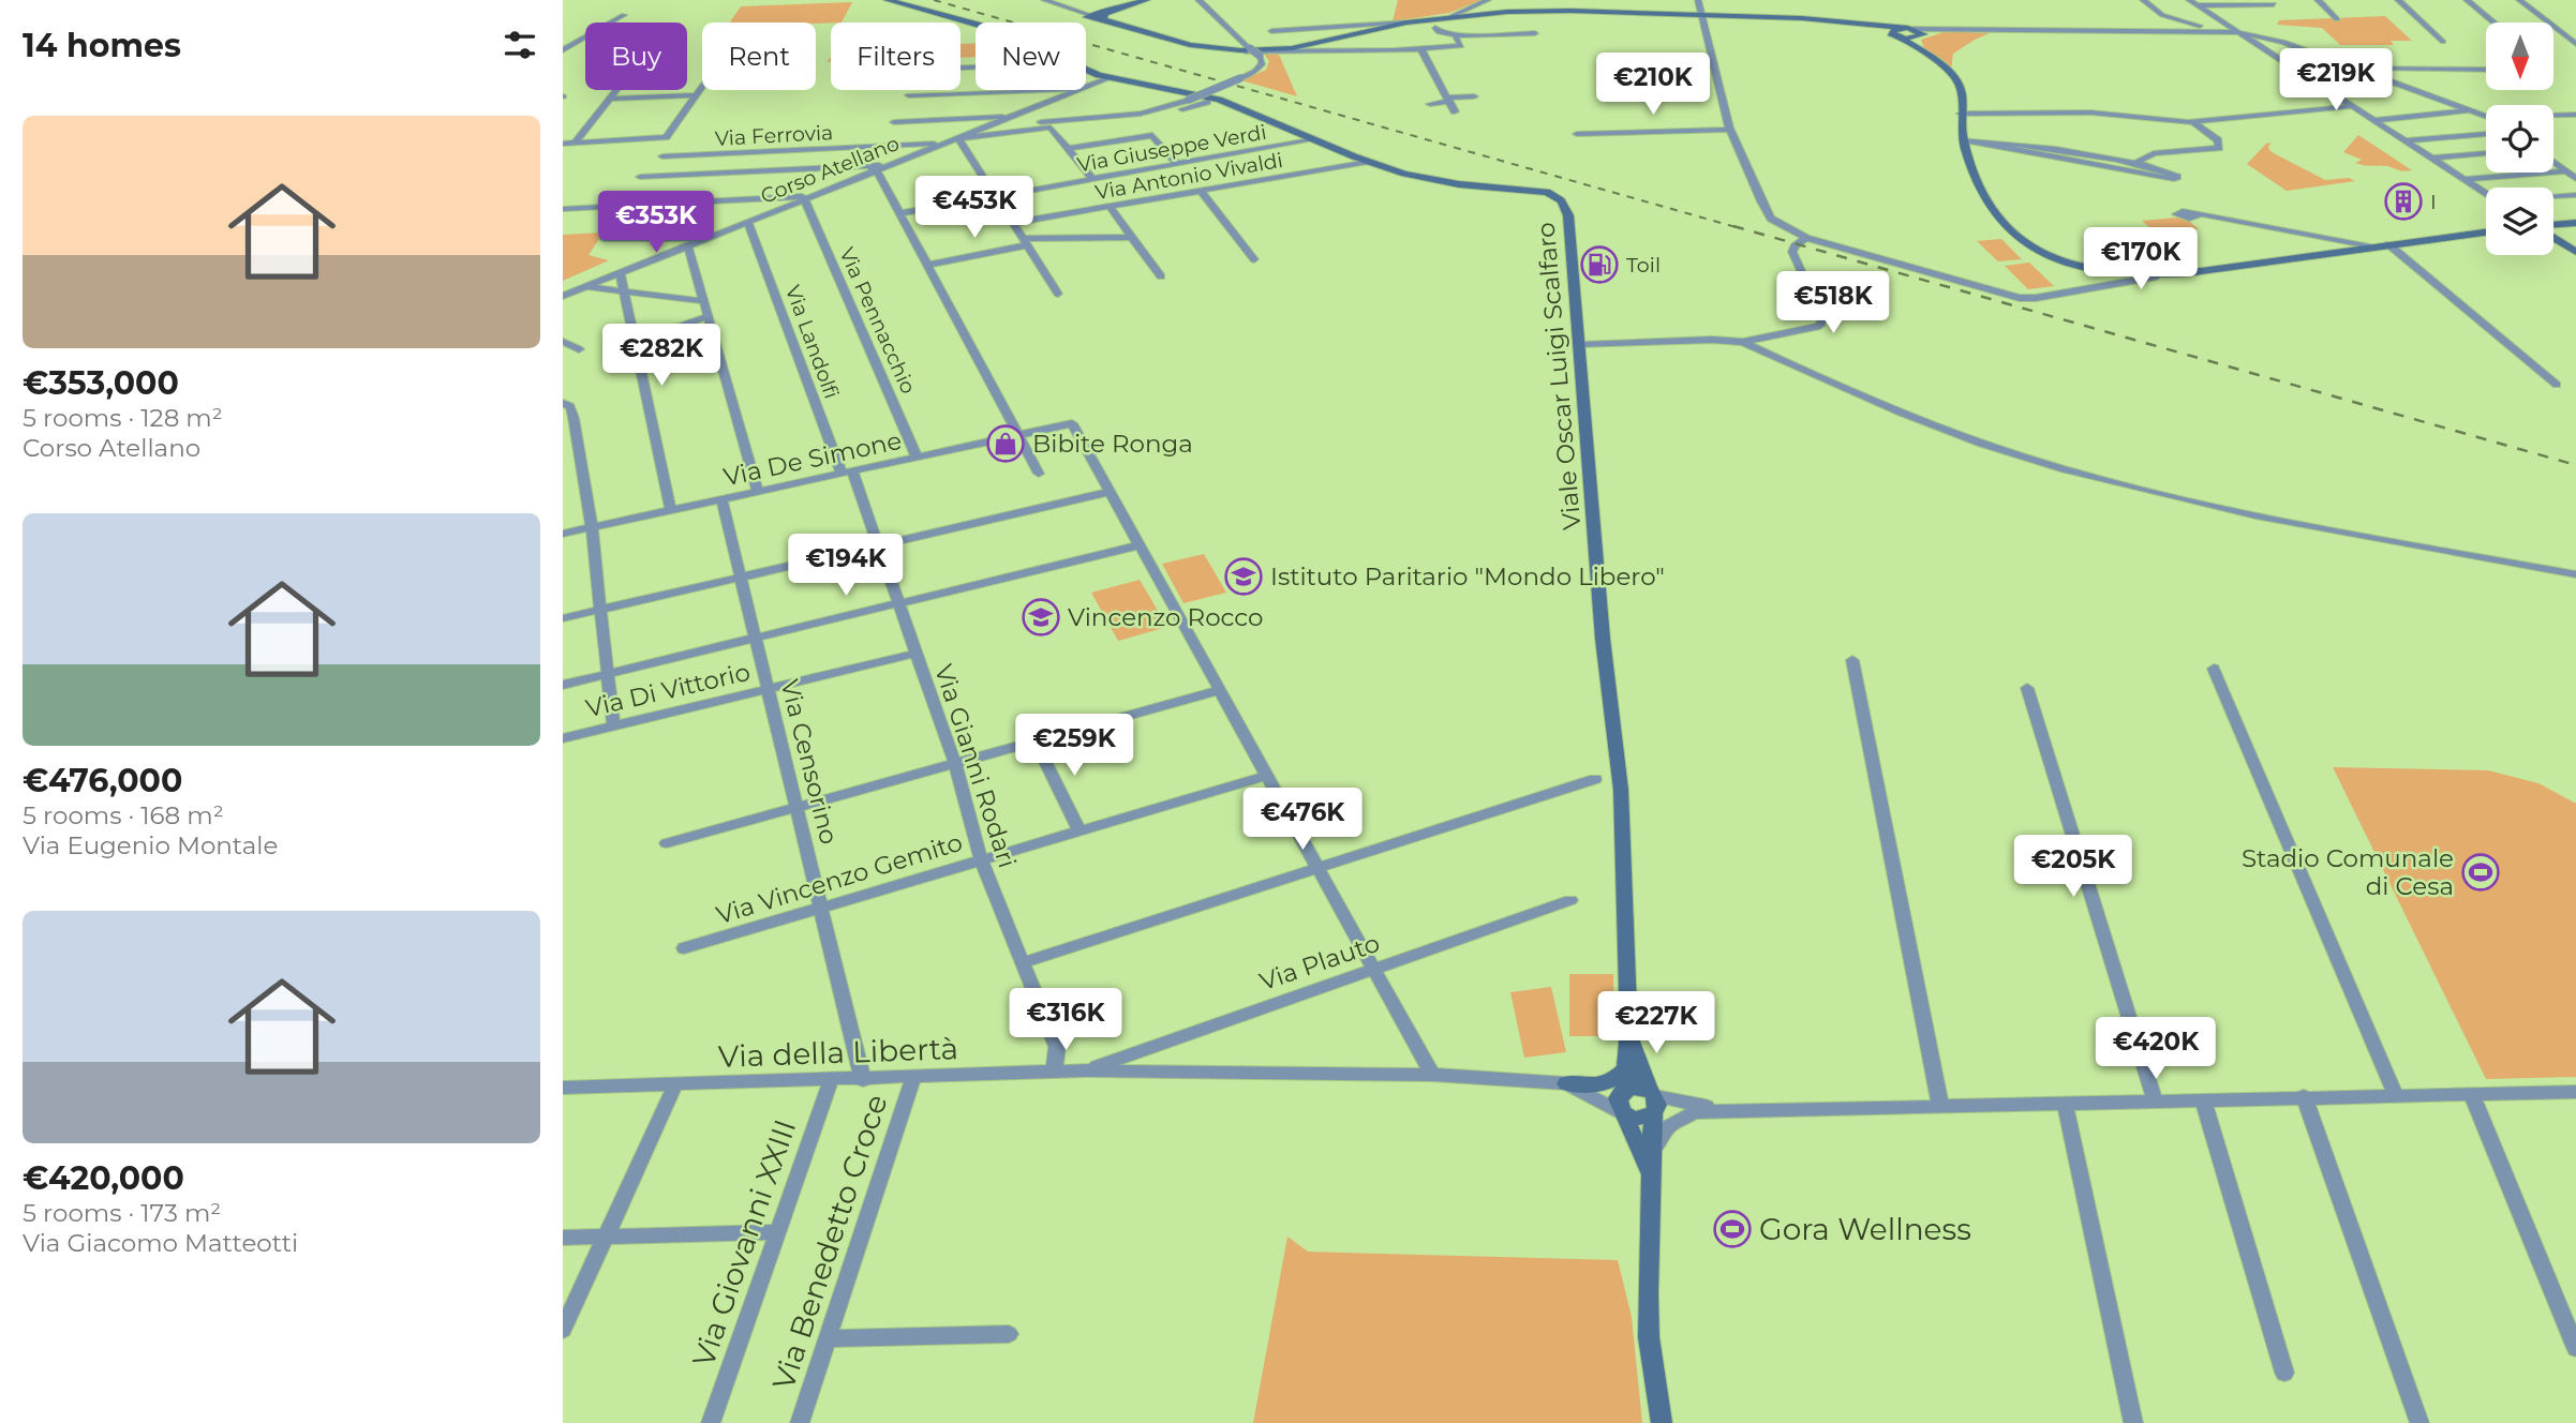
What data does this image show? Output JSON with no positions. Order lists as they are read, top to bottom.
{
  "streets": {
    "street": [
      "Via Ferrovia",
      "Via Giuseppe Verdi",
      "Corso Atellano",
      "Via Antonio Vivaldi",
      "Via Pennacchio",
      "Via Landolfi",
      "Viale Oscar Luigi Scalfaro",
      "Via De Simone",
      "Via Di Vittorio",
      "Via Censorino",
      "Via Gianni Rodari",
      "Via Vincenzo Gemito",
      "Via Plauto",
      "Via della Libertà",
      "Via Benedetto Croce",
      "Via Giovanni XXIII"
    ]
  },
  "crossings": [
    ["Via Giuseppe Verdi", "Viale Oscar Luigi Scalfaro"],
    ["Corso Atellano", "Via Pennacchio"],
    ["Corso Atellano", "Via Landolfi"],
    ["Via Antonio Vivaldi", "Viale Oscar Luigi Scalfaro"],
    ["Via Pennacchio", "Via De Simone"],
    ["Via Landolfi", "Via De Simone"],
    ["Via Landolfi", "Via Gianni Rodari"],
    ["Via De Simone", "Via Censorino"],
    ["Via De Simone", "Via Gianni Rodari"],
    ["Via Di Vittorio", "Via Censorino"],
    ["Via Di Vittorio", "Via Gianni Rodari"],
    ["Via Censorino", "Via Vincenzo Gemito"],
    ["Via Censorino", "Via della Libertà"],
    ["Via Gianni Rodari", "Via Vincenzo Gemito"],
    ["Via Gianni Rodari", "Via della Libertà"],
    ["Via Plauto", "Via della Libertà"],
    ["Via della Libertà", "Via Benedetto Croce"],
    ["Via della Libertà", "Via Giovanni XXIII"]
  ],
  "places": {
    "building": ["I"],
    "fuel station": ["Toil"],
    "shop": ["Bibite Ronga"],
    "school or university": ["Istituto Paritario \"Mondo Libero\"", "Vincenzo Rocco"],
    "sports": ["Stadio Comunale di Cesa", "Gora Wellness"]
  },
  "north": "bottom",
  "page": {
    "heading": "14 homes",
    "chip": [
      "Buy",
      "Rent",
      "Filters",
      "New"
    ],
    "price": [
      "€219K",
      "€210K",
      "€453K",
      "€353K",
      "€170K",
      "€518K",
      "€282K",
      "€194K",
      "€259K",
      "€476K",
      "€205K",
      "€316K",
      "€227K",
      "€420K"
    ],
    "list": [
      {
        "name": "€353,000",
        "note": "5 rooms · 128 m² · Corso Atellano"
      },
      {
        "name": "€476,000",
        "note": "5 rooms · 168 m² · Via Eugenio Montale"
      },
      {
        "name": "€420,000",
        "note": "5 rooms · 173 m² · Via Giacomo Matteotti"
      }
    ]
  }
}
